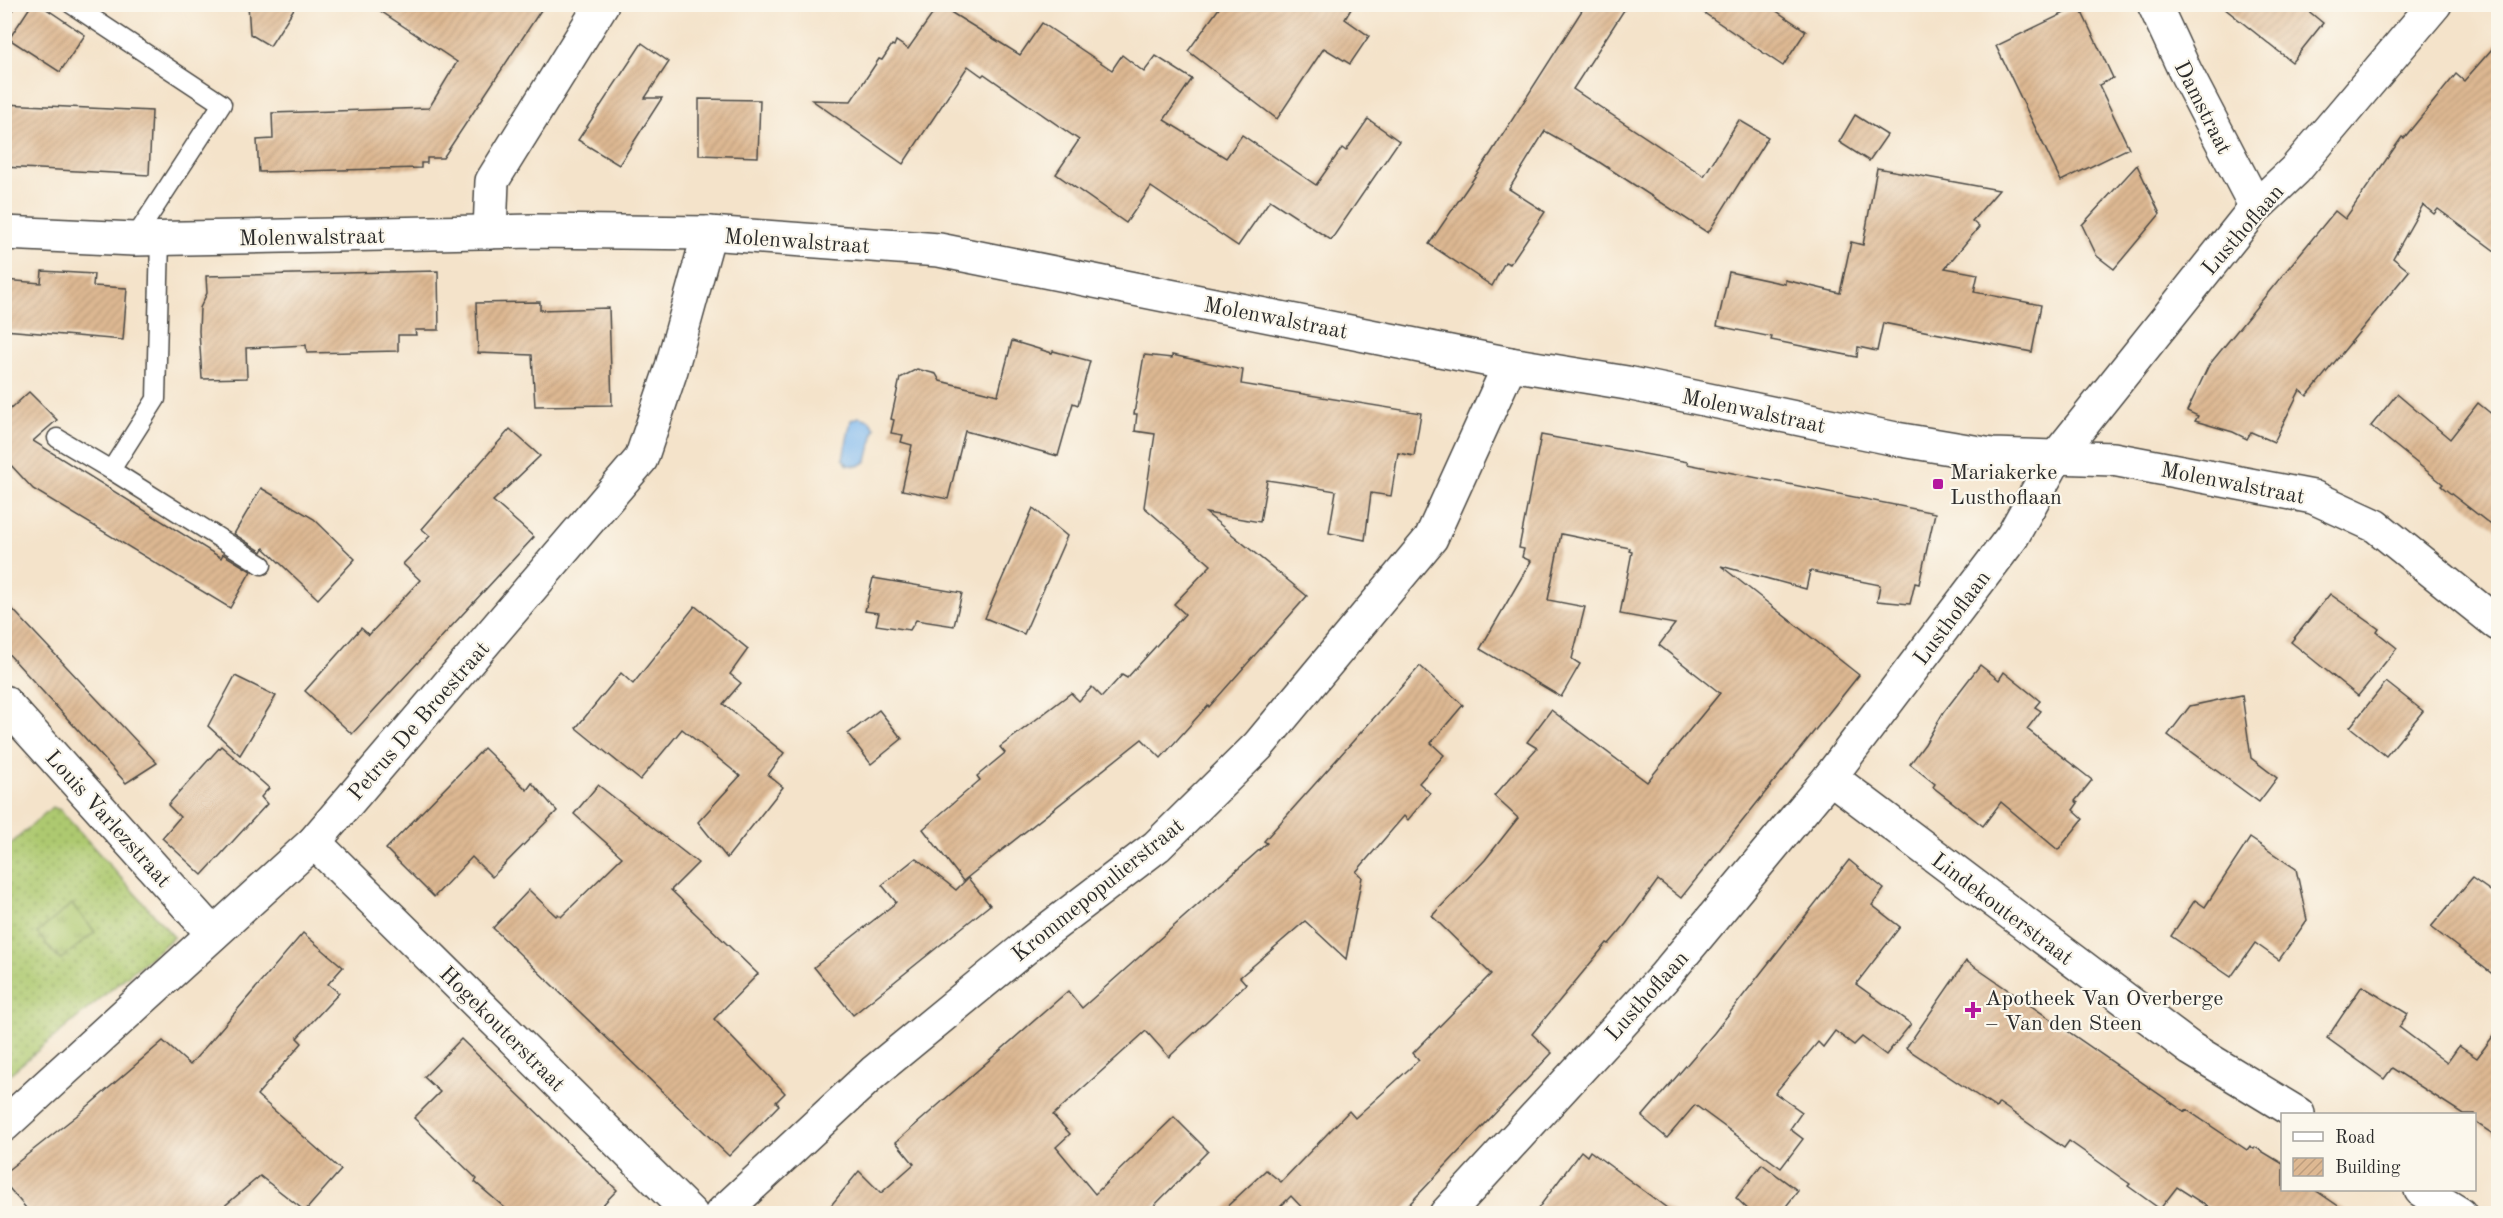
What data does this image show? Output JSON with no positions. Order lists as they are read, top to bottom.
{
  "streets": {
    "street": [
      "Damstraat",
      "Lusthoflaan",
      "Molenwalstraat",
      "Petrus De Broestraat",
      "Louis Varlezstraat",
      "Krommepopulierstraat",
      "Lindekouterstraat",
      "Hogekouterstraat"
    ]
  },
  "crossings": [
    ["Damstraat", "Lusthoflaan"],
    ["Lusthoflaan", "Molenwalstraat"],
    ["Lusthoflaan", "Lindekouterstraat"],
    ["Molenwalstraat", "Petrus De Broestraat"],
    ["Molenwalstraat", "Krommepopulierstraat"],
    ["Petrus De Broestraat", "Louis Varlezstraat"],
    ["Petrus De Broestraat", "Hogekouterstraat"]
  ],
  "places": {
    "transit": ["Mariakerke Lusthoflaan"],
    "health": ["Apotheek Van Overberge – Van den Steen"]
  },
  "legend": ["Road", "Building"]
}
